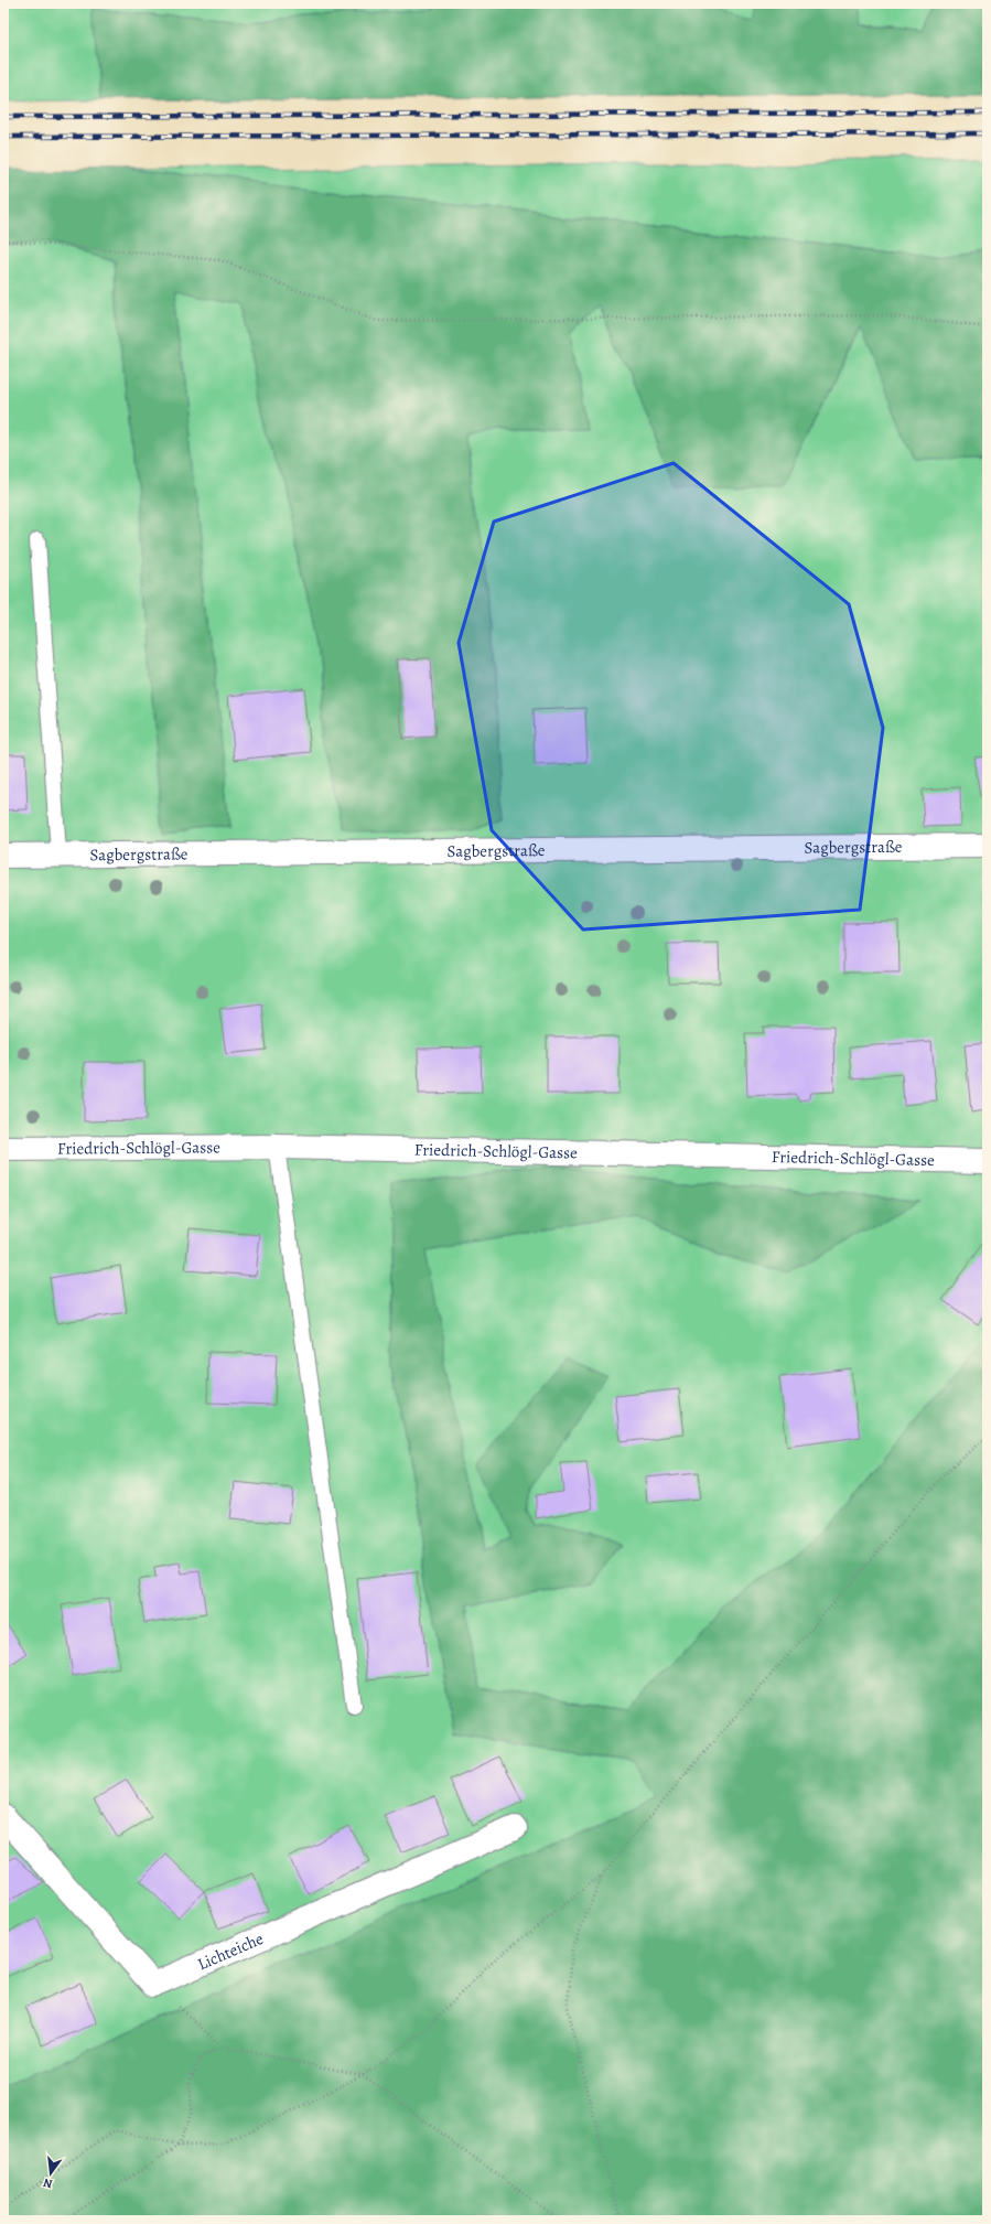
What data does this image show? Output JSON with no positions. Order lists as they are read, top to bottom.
{
  "streets": {
    "street": ["Sagbergstraße", "Friedrich-Schlögl-Gasse", "Lichteiche"]
  },
  "north": "bottom"
}
